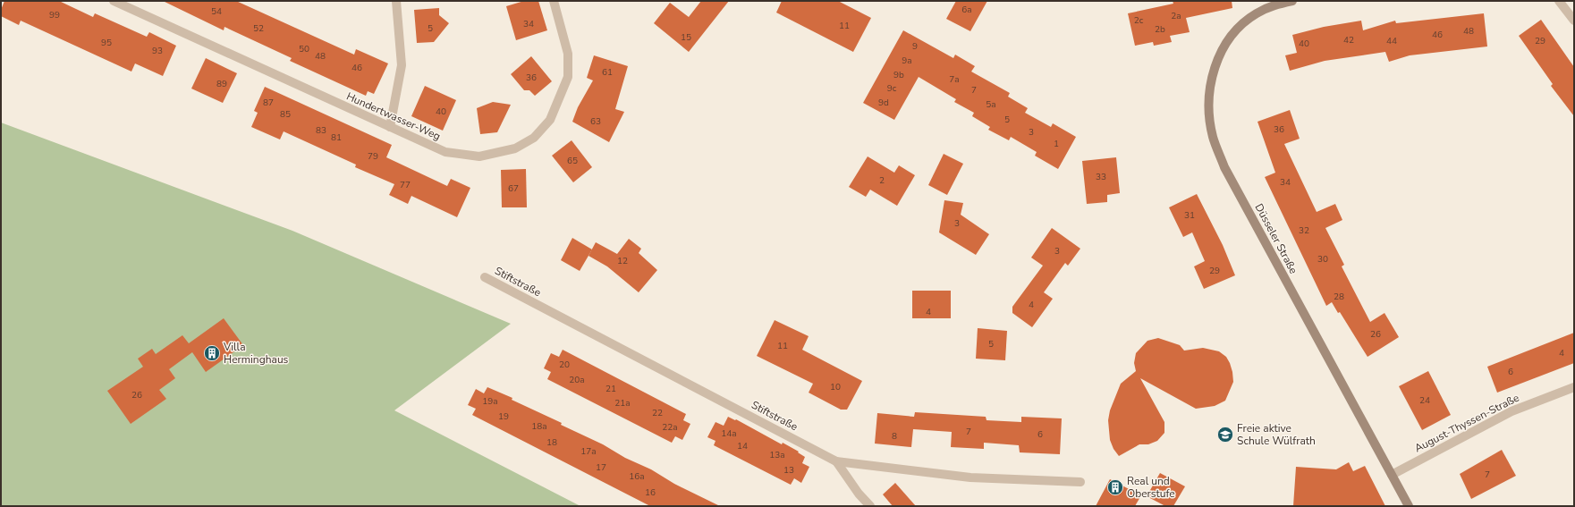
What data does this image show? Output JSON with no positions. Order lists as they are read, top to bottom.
{
  "streets": {
    "main road": ["Düsseler Straße"],
    "street": ["Hundertwasser-Weg", "Stiftstraße", "August-Thyssen-Straße"]
  },
  "crossings": [
    ["Düsseler Straße", "August-Thyssen-Straße"]
  ],
  "places": {
    "building": ["Villa Herminghaus", "Real und Oberstufe"],
    "school or university": ["Freie aktive Schule Wülfrath"]
  },
  "house_numbers": [
    "6a",
    "54",
    "99",
    "2a",
    "2c",
    "34",
    "11",
    "52",
    "5",
    "2b",
    "48",
    "46",
    "15",
    "42",
    "44",
    "29",
    "95",
    "40",
    "9",
    "50",
    "93",
    "48",
    "9a",
    "46",
    "61",
    "9b",
    "36",
    "7a",
    "89",
    "9c",
    "7",
    "87",
    "9d",
    "5a",
    "40",
    "85",
    "5",
    "63",
    "36",
    "83",
    "3",
    "81",
    "1",
    "79",
    "65",
    "33",
    "2",
    "34",
    "77",
    "67",
    "31",
    "3",
    "32",
    "3",
    "30",
    "12",
    "29",
    "28",
    "4",
    "4",
    "26",
    "5",
    "11",
    "4",
    "20",
    "6",
    "20a",
    "10",
    "21",
    "26",
    "24",
    "19a",
    "21a",
    "22",
    "19",
    "18a",
    "22a",
    "7",
    "14a",
    "6",
    "8",
    "18",
    "14",
    "17a",
    "13a",
    "17",
    "13",
    "7",
    "16a",
    "16"
  ]
}
